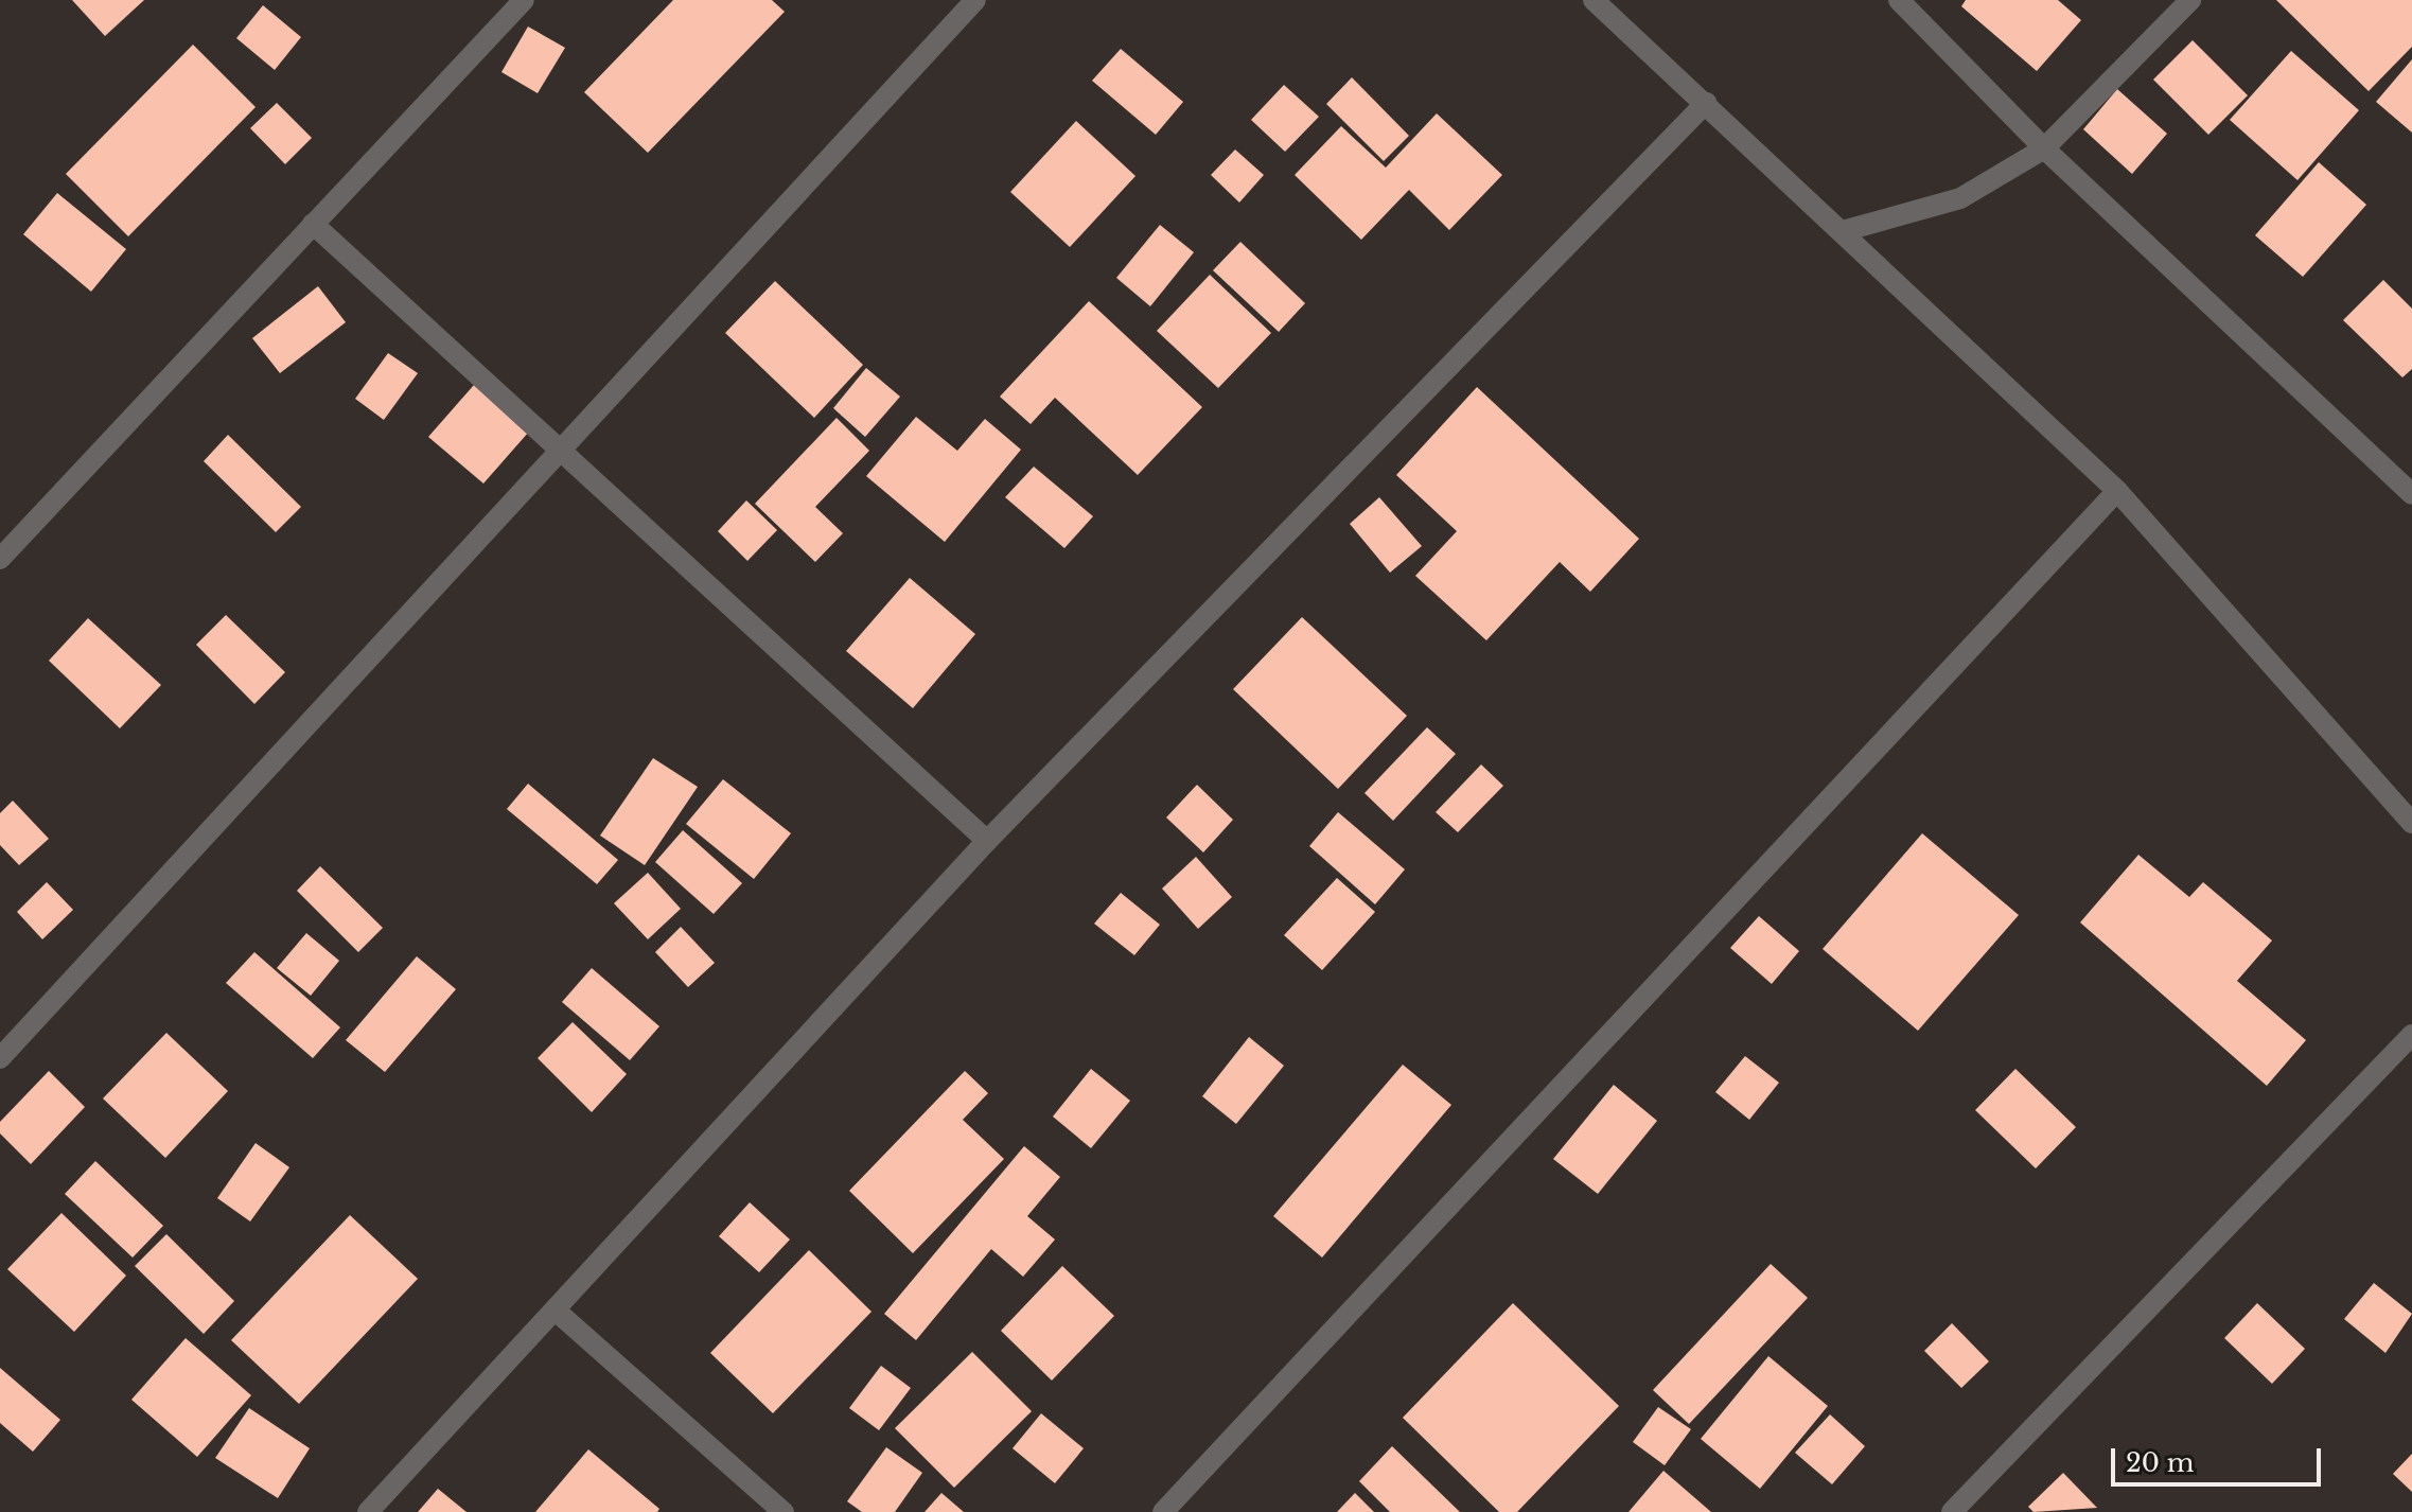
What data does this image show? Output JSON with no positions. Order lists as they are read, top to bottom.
{
  "scale_bar": "20 m"
}
